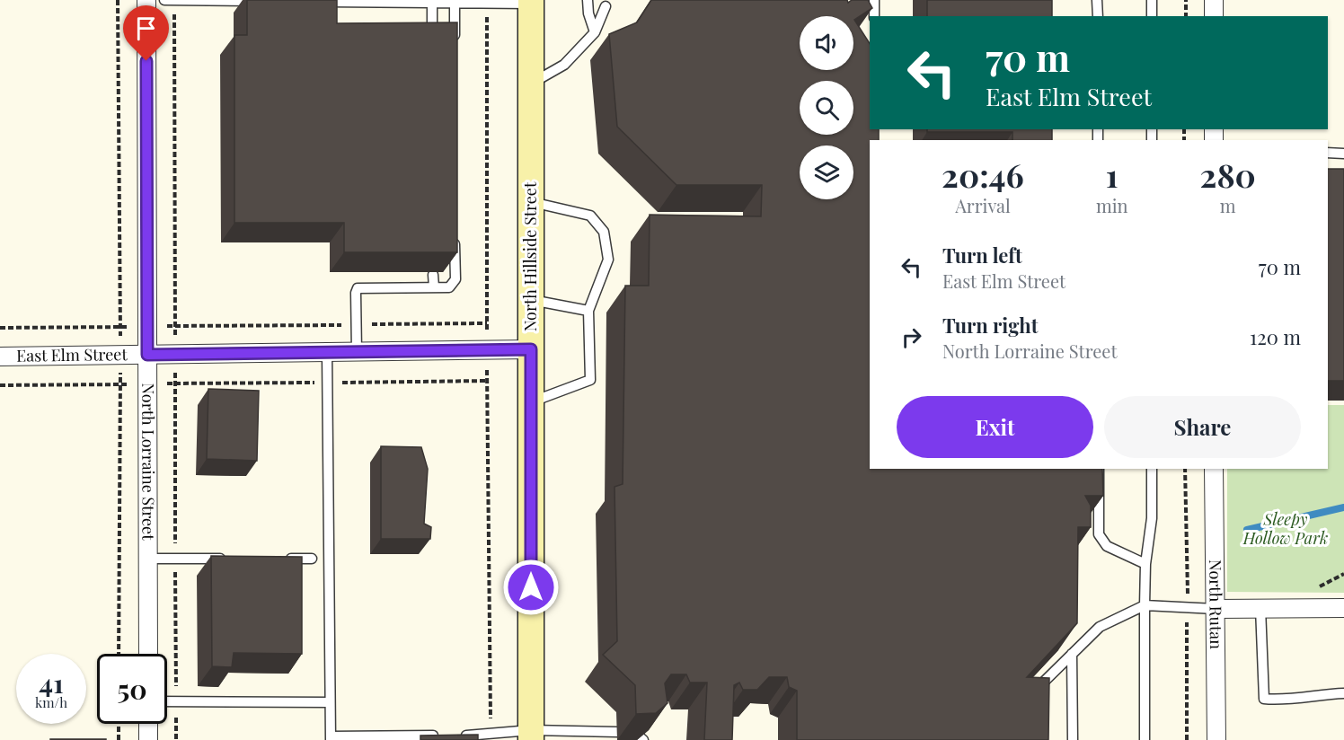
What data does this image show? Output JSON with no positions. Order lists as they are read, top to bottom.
{
  "streets": {
    "main road": ["North Hillside Street"],
    "street": ["East Elm Street", "North Lorraine Street", "North Rutan"]
  },
  "crossings": [
    ["North Hillside Street", "East Elm Street"],
    ["East Elm Street", "North Lorraine Street"]
  ],
  "parks": ["Sleepy Hollow Park"],
  "page": {
    "turn": ["70 m", "East Elm Street"],
    "eta": [
      "20:46",
      "Arrival",
      "1",
      "min",
      "280",
      "m"
    ],
    "list": [
      {
        "name": "Turn left",
        "note": "East Elm Street",
        "value": "70 m"
      },
      {
        "name": "Turn right",
        "note": "North Lorraine Street",
        "value": "120 m"
      }
    ],
    "buttons": ["Exit", "Share"],
    "speed": "41 km/h",
    "limit": "50"
  }
}
